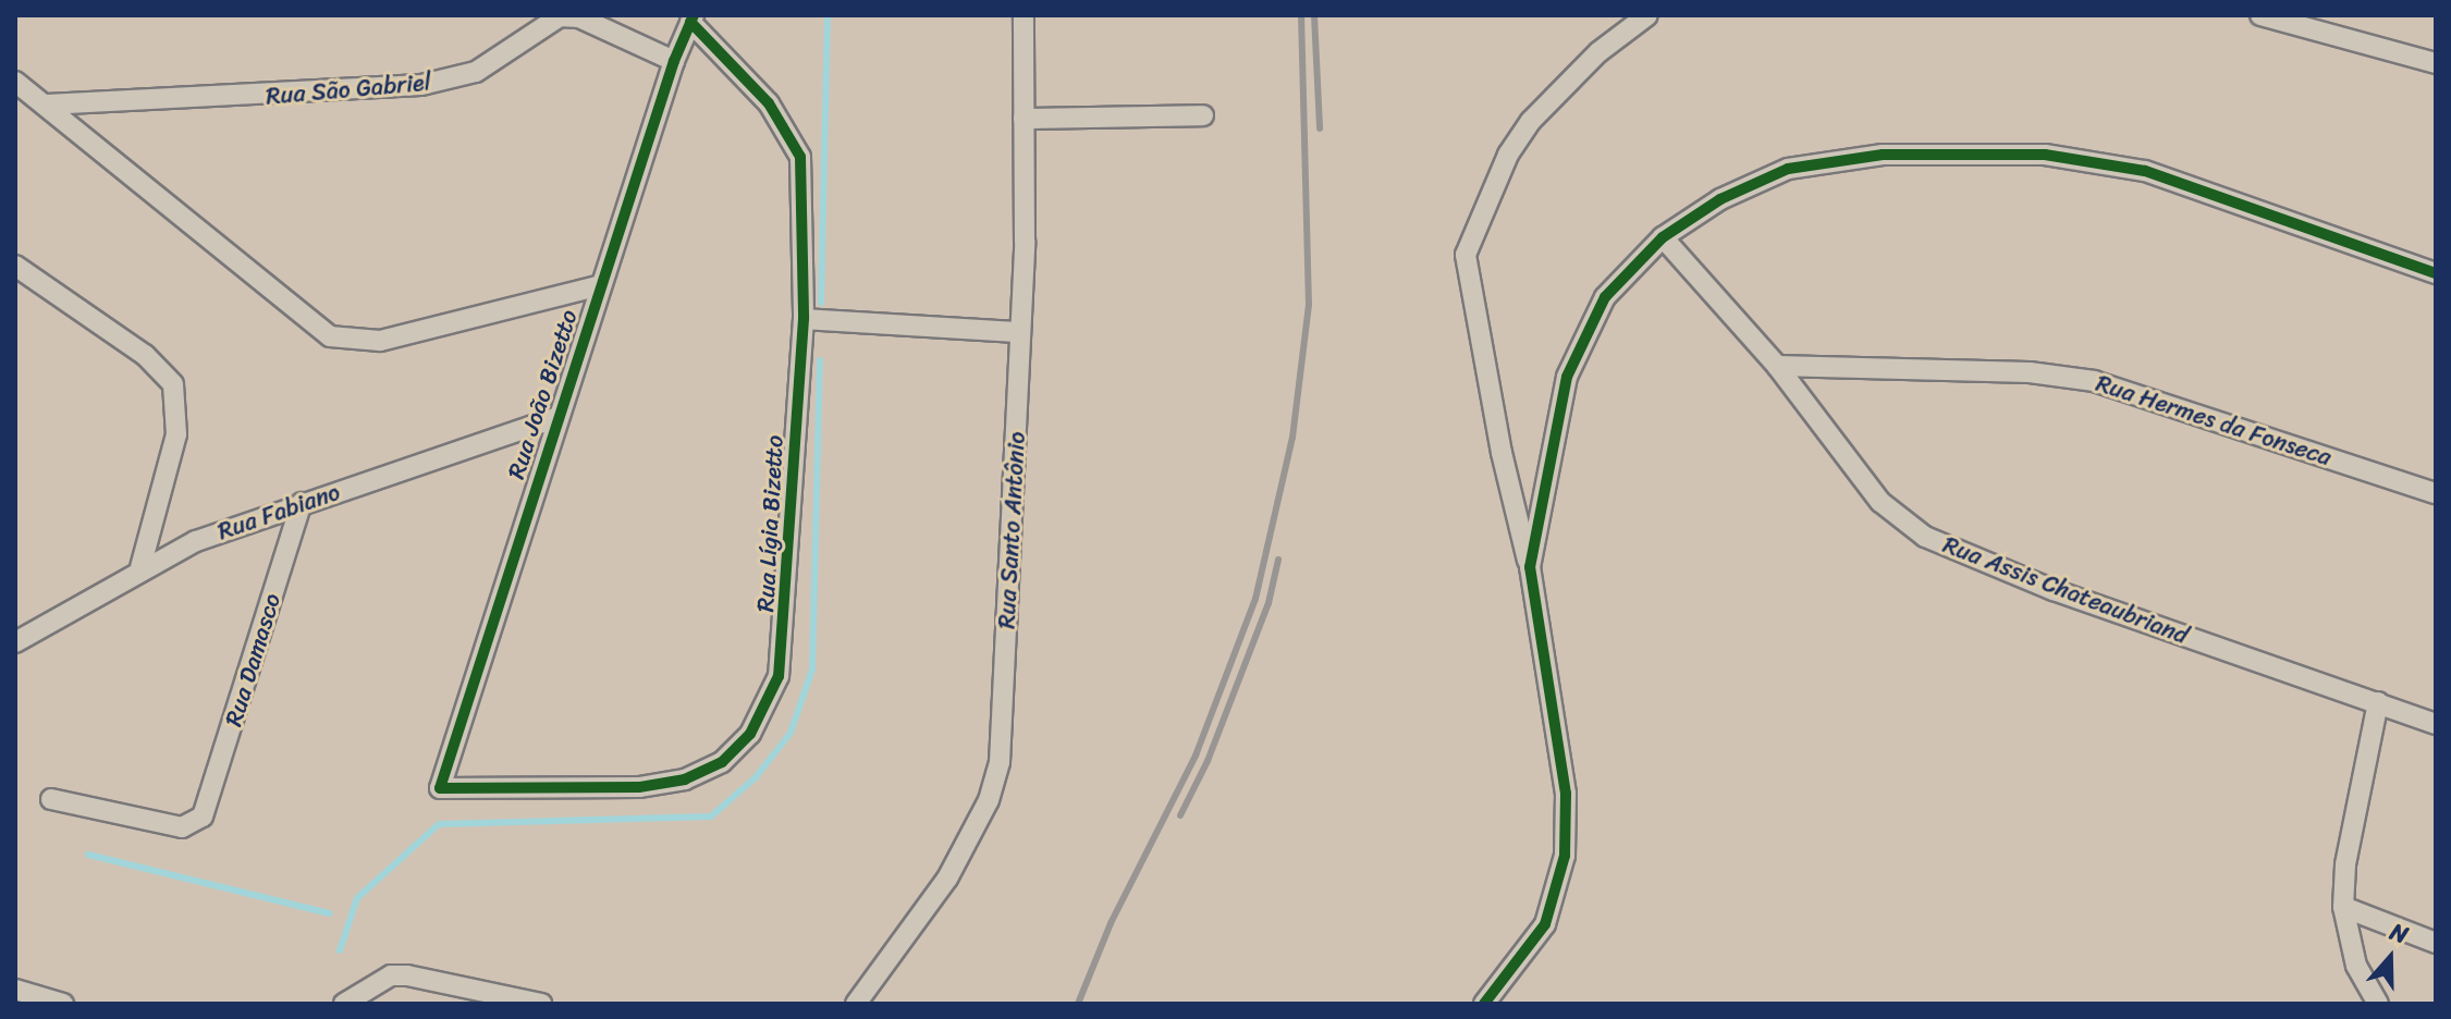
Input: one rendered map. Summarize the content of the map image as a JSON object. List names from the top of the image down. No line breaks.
{"streets":{"street":["Rua São Gabriel","Rua João Bizetto","Rua Hermes da Fonseca","Rua Fabiano","Rua Lígia Bizetto","Rua Santo Antônio","Rua Assis Chateaubriand","Rua Damasco"]},"crossings":[["Rua São Gabriel","Rua João Bizetto"],["Rua João Bizetto","Rua Fabiano"],["Rua João Bizetto","Rua Lígia Bizetto"],["Rua Hermes da Fonseca","Rua Assis Chateaubriand"],["Rua Fabiano","Rua Damasco"]],"north":"top"}
